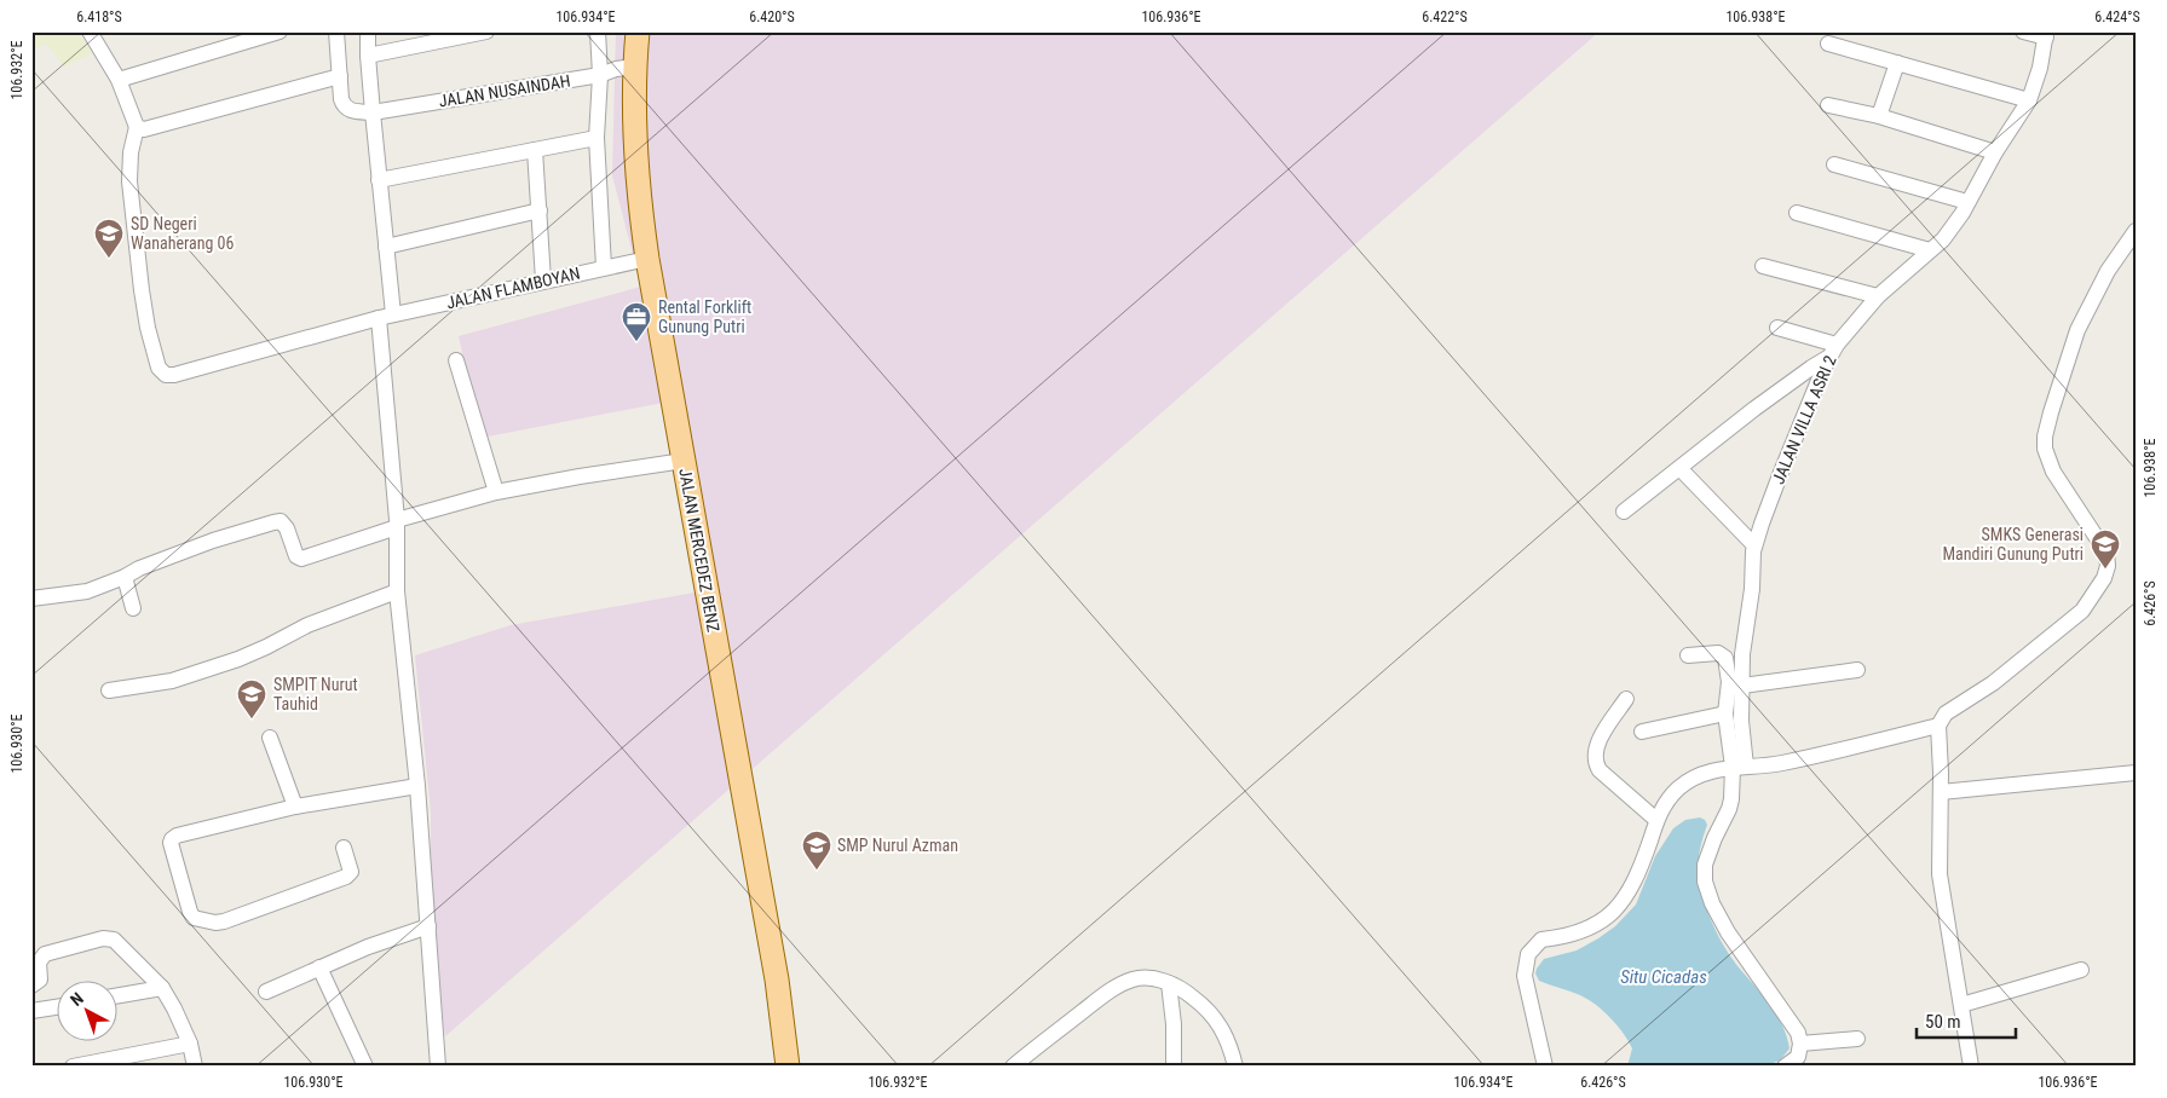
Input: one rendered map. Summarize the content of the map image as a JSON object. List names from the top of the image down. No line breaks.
{"streets":{"main road":["JALAN MERCEDEZ BENZ"],"street":["JALAN NUSAINDAH","JALAN FLAMBOYAN","JALAN VILLA ASRI 2"]},"crossings":[["JALAN NUSAINDAH","JALAN MERCEDEZ BENZ"],["JALAN FLAMBOYAN","JALAN MERCEDEZ BENZ"]],"water":["Situ Cicadas"],"places":{"school or university":["SD Negeri Wanaherang 06","SMKS Generasi Mandiri Gunung Putri","SMPIT Nurut Tauhid","SMP Nurul Azman"],"office":["Rental Forklift Gunung Putri"]},"scale_bar":"50 m","north":"top left","coordinates":["6.418°S","106.934°E","6.420°S","106.936°E","6.422°S","106.938°E","6.424°S","106.932°E","6.426°S","106.930°E"]}
